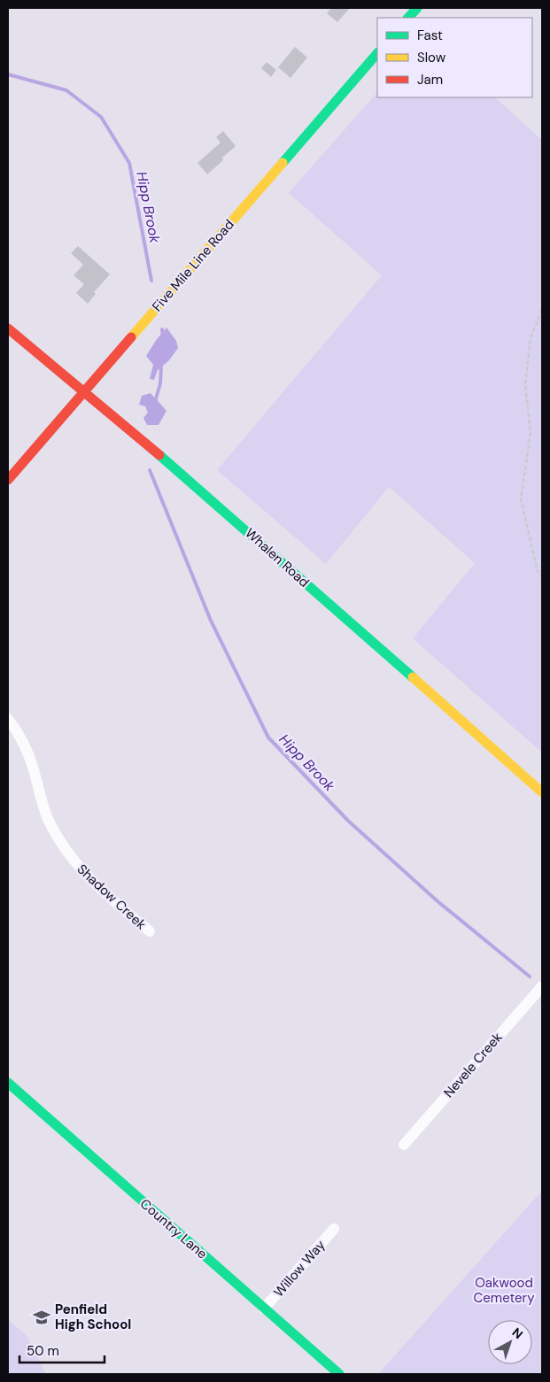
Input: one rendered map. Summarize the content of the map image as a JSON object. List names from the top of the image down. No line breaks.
{"streets":{"street":["Five Mile Line Road","Whalen Road","Shadow Creek","Nevele Creek","Country Lane","Willow Way"]},"crossings":[["Five Mile Line Road","Whalen Road"],["Country Lane","Willow Way"]],"water":["Hipp Brook"],"parks":["Oakwood Cemetery"],"places":{"school or university":["Penfield High School"]},"legend":["Fast","Slow","Jam"],"scale_bar":"50 m","north":"top right"}
